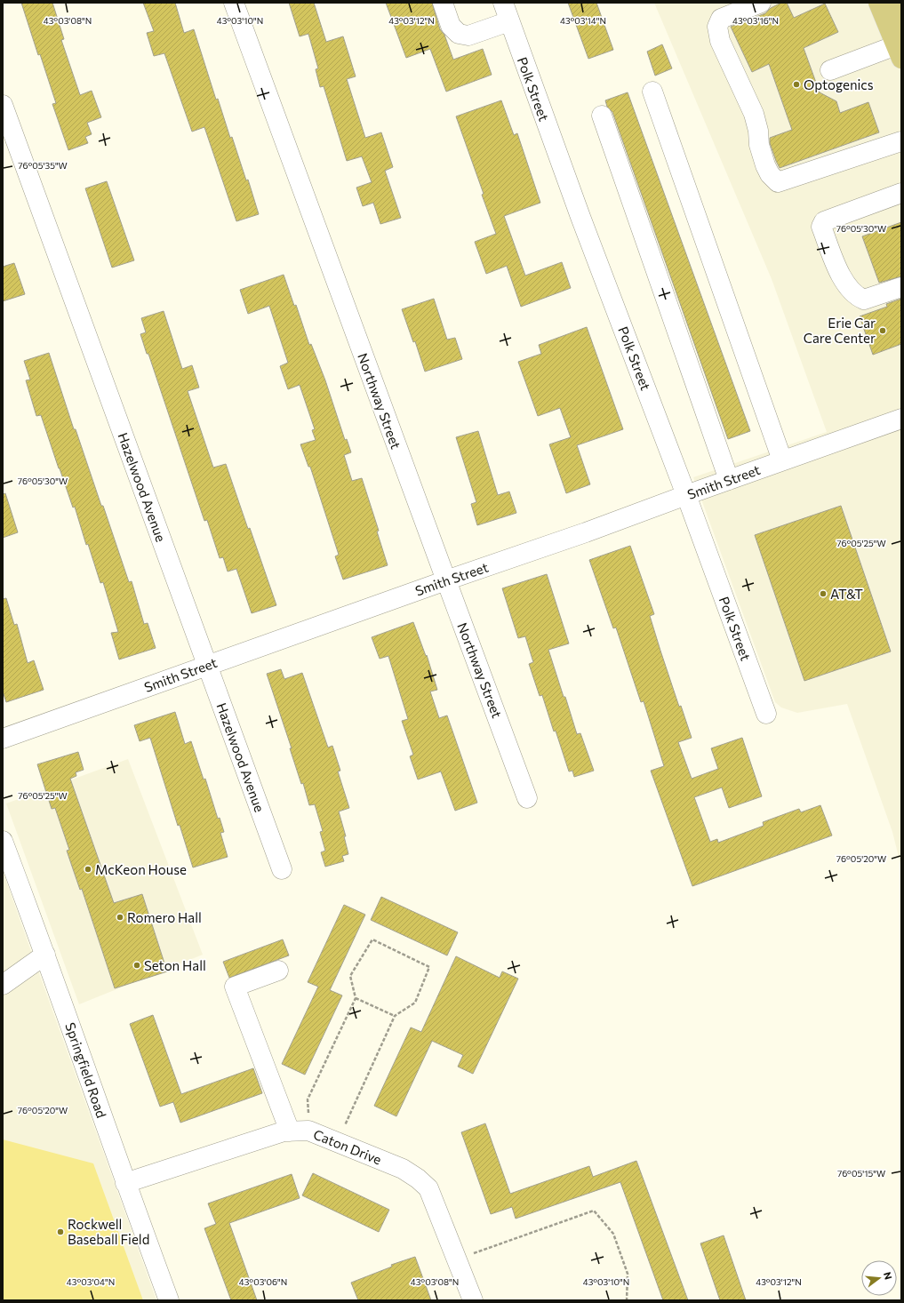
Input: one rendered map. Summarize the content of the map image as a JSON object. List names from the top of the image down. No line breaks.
{"streets":{"street":["Polk Street","Northway Street","Smith Street","Hazelwood Avenue","Springfield Road","Caton Drive"]},"crossings":[["Polk Street","Smith Street"],["Northway Street","Smith Street"],["Smith Street","Hazelwood Avenue"]],"places":["Optogenics","Erie Car Care Center","AT&T","McKeon House","Romero Hall","Seton Hall","Rockwell Baseball Field"],"north":"right","coordinates":["43°03'08\"N","43°03'10\"N","43°03'12\"N","43°03'14\"N","43°03'16\"N","76°05'35\"W","76°05'30\"W","76°05'25\"W","76°05'20\"W","76°05'15\"W","43°03'04\"N","43°03'06\"N"]}
